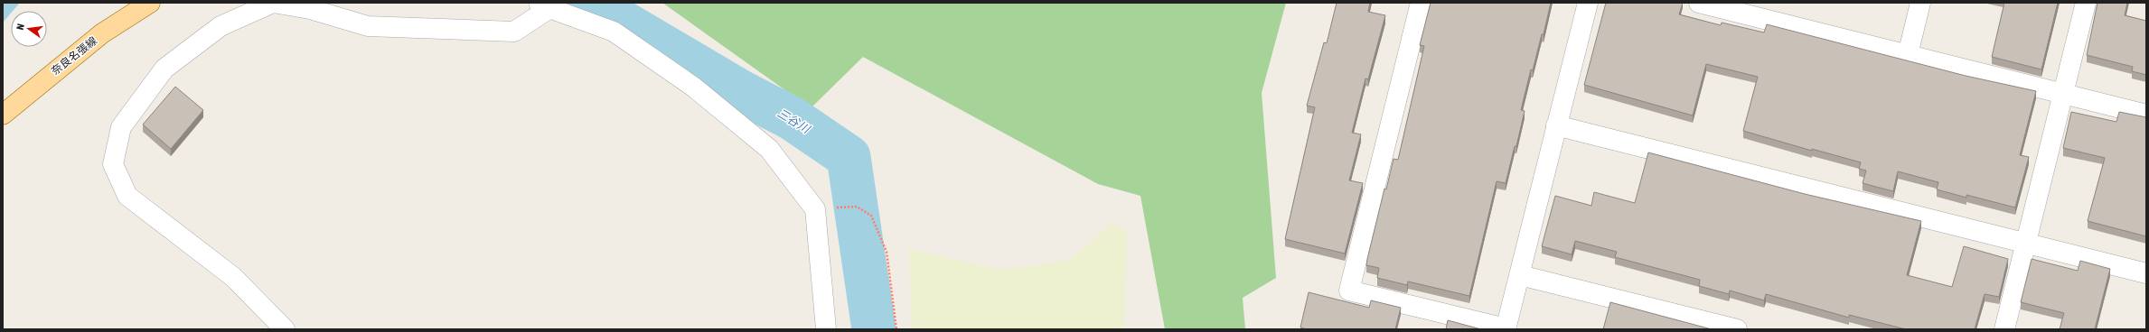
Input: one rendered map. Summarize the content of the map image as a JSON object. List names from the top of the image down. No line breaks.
{"streets":{"main road":["奈良名張線"]},"water":["三谷川"],"north":"left"}
